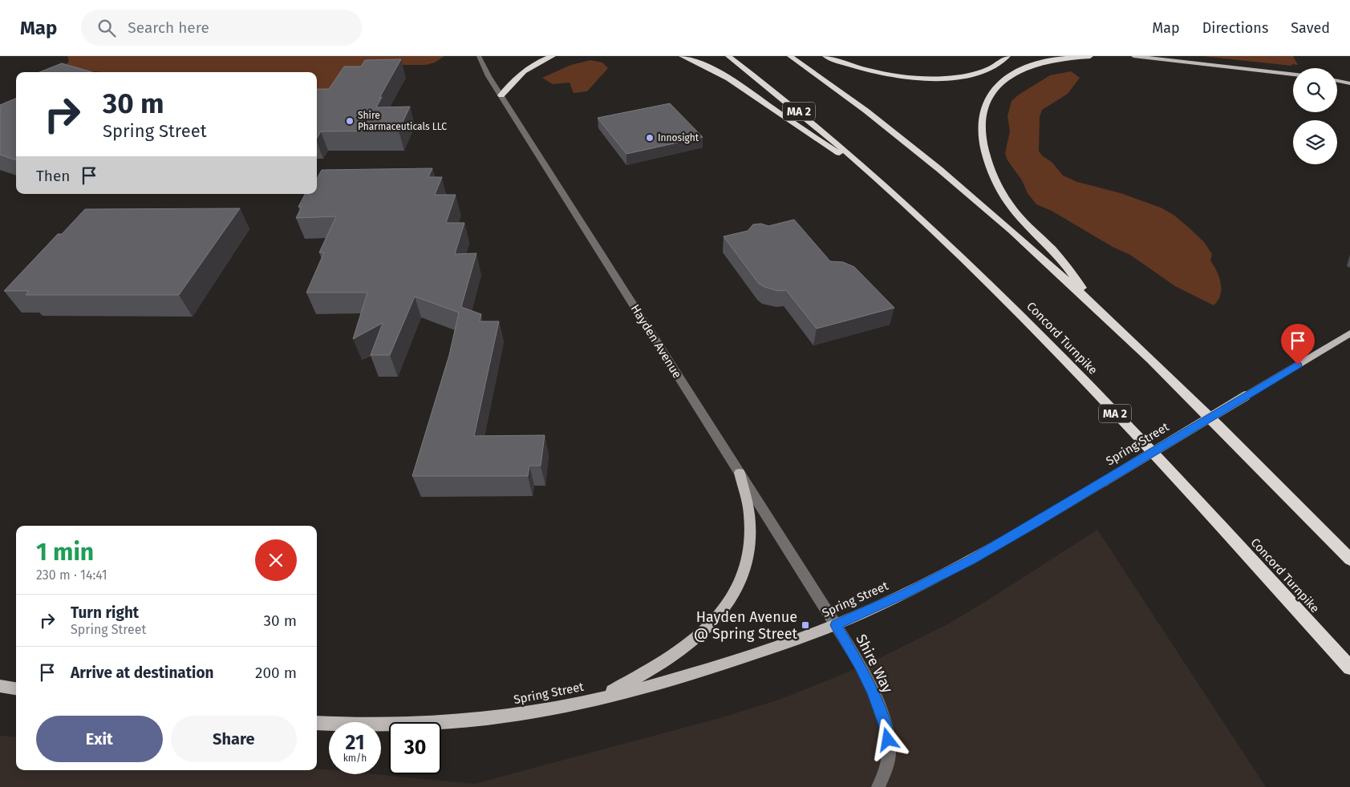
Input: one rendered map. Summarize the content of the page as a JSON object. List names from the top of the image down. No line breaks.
{"streets":{"highway":["MA 2","Concord Turnpike"],"main road":["Spring Street"],"street":["Hayden Avenue","Shire Way"]},"crossings":[["Hayden Avenue","Spring Street"],["Hayden Avenue","Shire Way"],["Spring Street","Shire Way"]],"places":{"other":["Shire Pharmaceuticals LLC","Innosight"],"transit":["Hayden Avenue @ Spring Street"]},"page":{"header":"Map","search":"Search here","nav":["Map","Directions","Saved"],"turn":["30 m","Spring Street"],"then":"Then","heading":["1 min","230 m · 14:41"],"list":[{"name":"Turn right","note":"Spring Street","value":"30 m"},{"name":"Arrive at destination","value":"200 m"}],"buttons":["Exit","Share"],"speed":"21 km/h","limit":"30"}}
